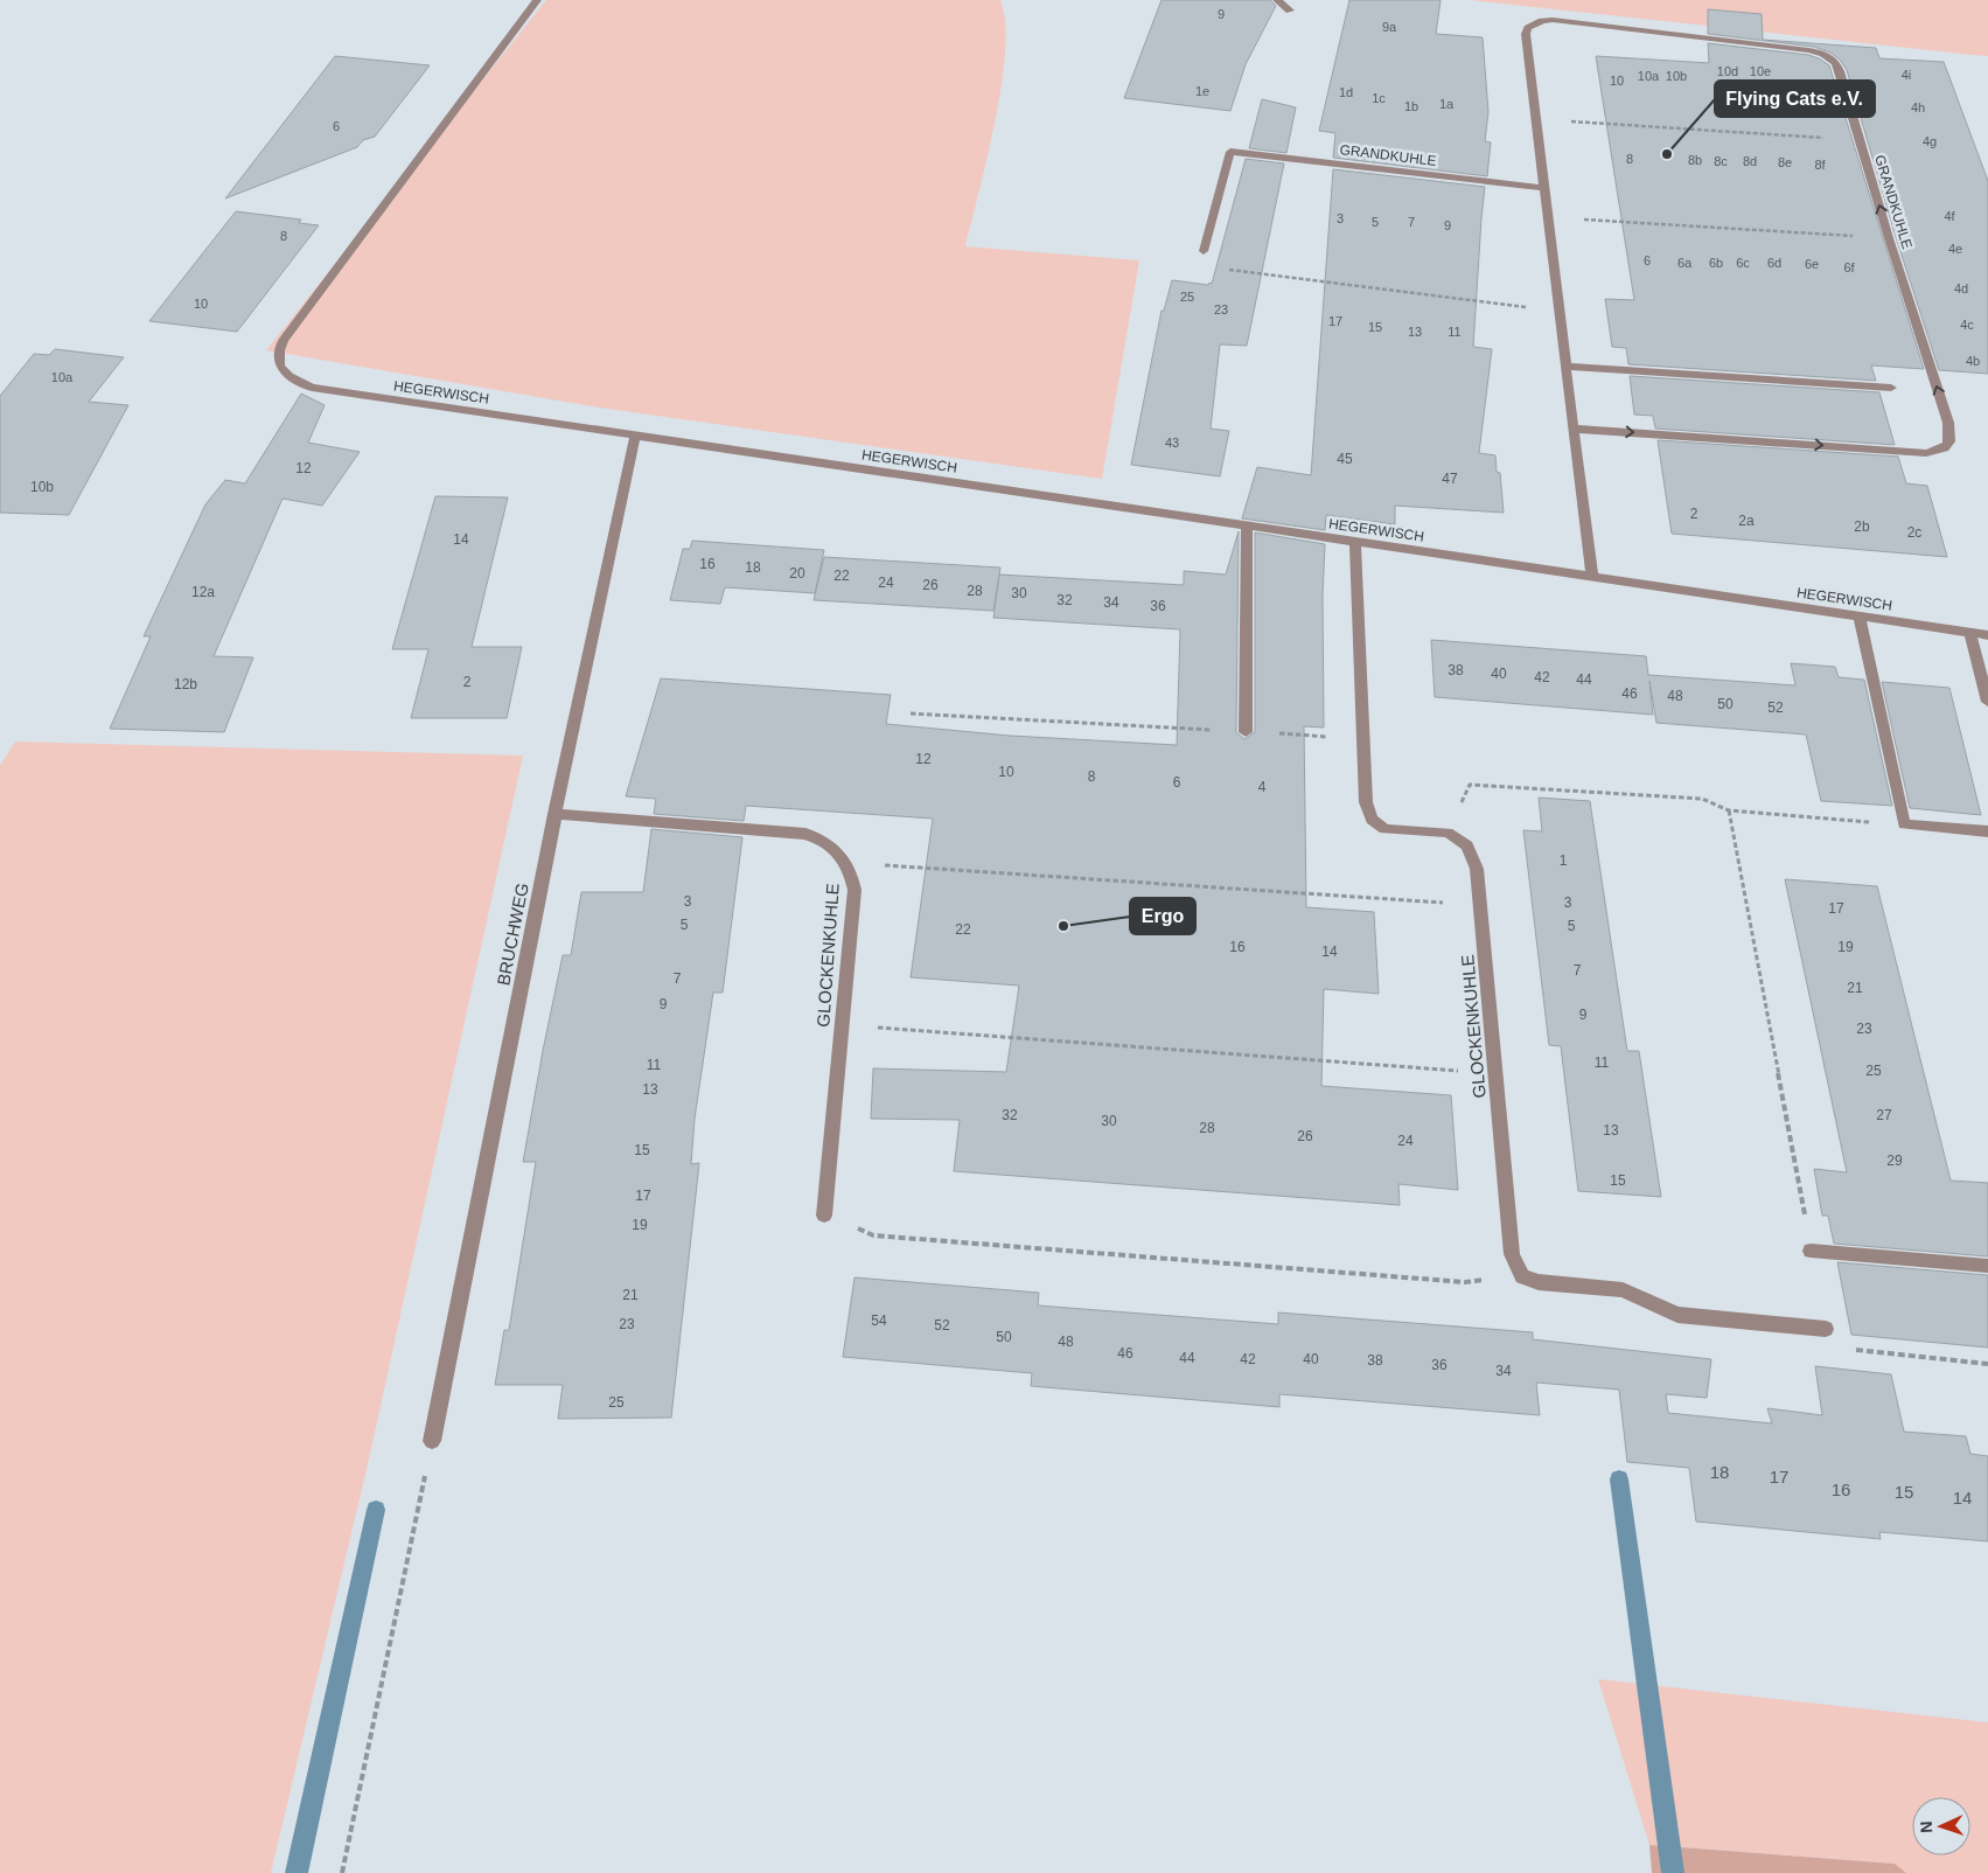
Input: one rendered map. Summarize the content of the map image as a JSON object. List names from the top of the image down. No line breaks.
{"streets":{"street":["GRANDKUHLE","HEGERWISCH","BRUCHWEG","GLOCKENKUHLE"]},"crossings":[["GRANDKUHLE","HEGERWISCH"],["HEGERWISCH","BRUCHWEG"],["BRUCHWEG","GLOCKENKUHLE"]],"places":["Flying Cats e.V.","Ergo"],"house_numbers":["9","9a","10d","10e","4i","10a","10b","10","1e","1d","1c","1a","1b","4h","6","4g","8","8b","8c","8d","8e","8f","4f","3","5","7","9","8","4e","6","6a","6b","6c","6d","6e","6f","4d","25","10","23","17","4c","15","13","11","4b","10a","43","45","12","47","10b","2","2a","2b","2c","14","16","18","20","22","24","26","28","12a","30","32","34","36","38","40","42","44","2","12b","46","48","50","52","12","10","8","6","4","1","3","3","17","5","5","22","16","19","14","7","7","21","9","9","23","11","11","25","13","32","27","30","28","13","26","24","15","29","15","17","19","21","54","23","52","50","48","46","44","42","40","38","36","34","25","18","17","16","15","14"],"north":"left"}
